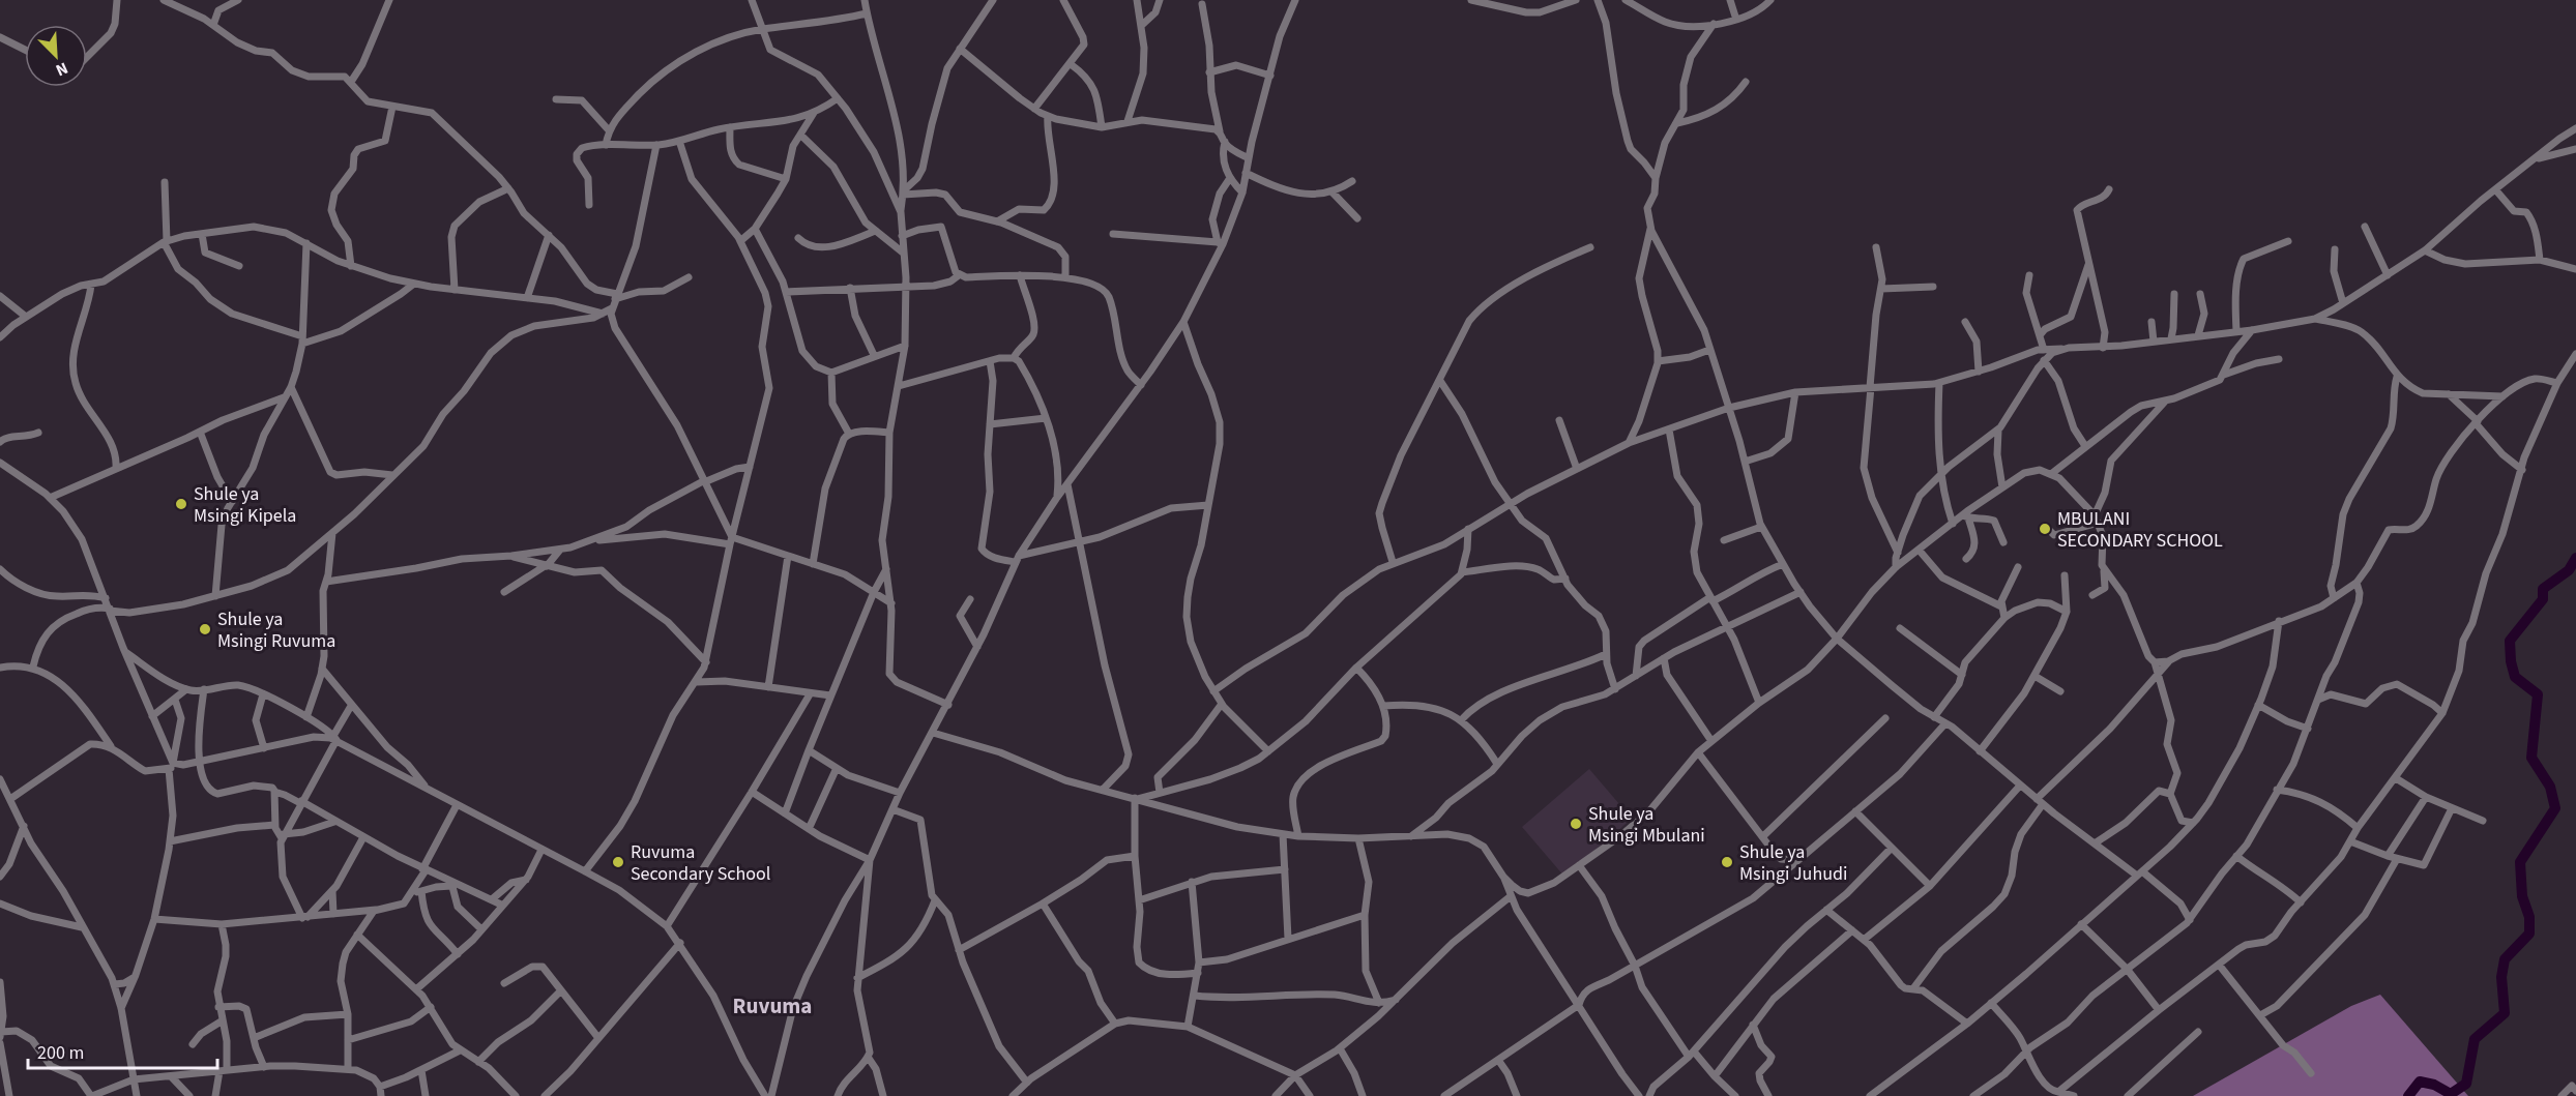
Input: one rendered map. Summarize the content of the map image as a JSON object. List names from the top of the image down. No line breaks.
{"districts":["Ruvuma"],"places":["Shule ya Msingi Kipela","MBULANI SECONDARY SCHOOL","Shule ya Msingi Ruvuma","Shule ya Msingi Mbulani","Ruvuma Secondary School","Shule ya Msingi Juhudi"],"scale_bar":"200 m","north":"bottom right"}
